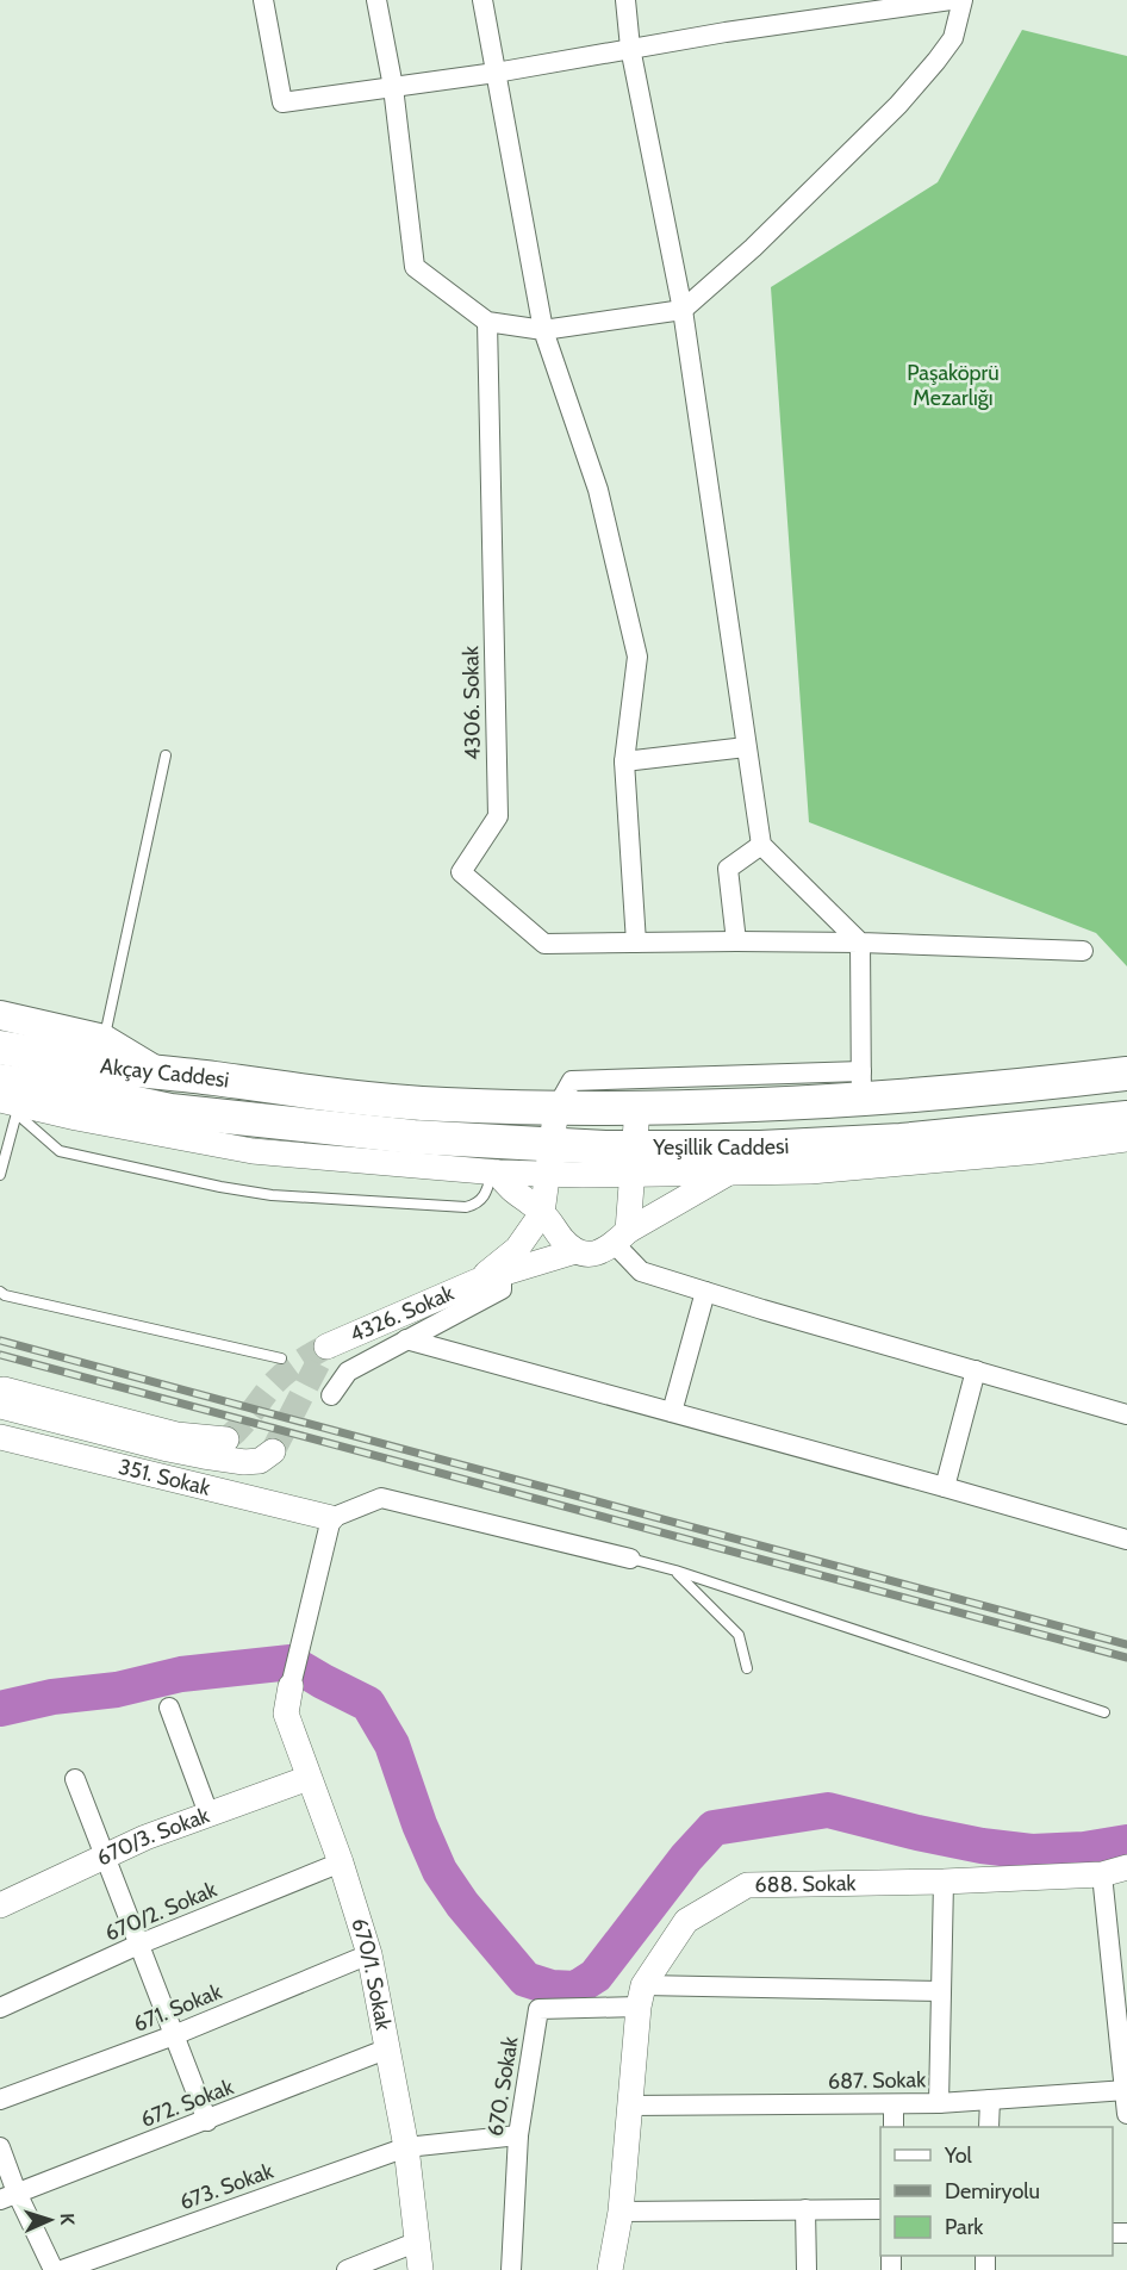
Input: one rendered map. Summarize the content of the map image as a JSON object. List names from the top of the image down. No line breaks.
{"streets":{"highway":["Akçay Caddesi","Yeşillik Caddesi"],"street":["4306. Sokak","4326. Sokak","351. Sokak","670/3. Sokak","688. Sokak","670/2. Sokak","670/1. Sokak","671. Sokak","687. Sokak","670. Sokak","672. Sokak","673. Sokak"]},"crossings":[["Akçay Caddesi","Yeşillik Caddesi"],["670/3. Sokak","670/1. Sokak"],["688. Sokak","687. Sokak"],["688. Sokak","670. Sokak"],["670/2. Sokak","670/1. Sokak"],["670/1. Sokak","671. Sokak"],["670/1. Sokak","672. Sokak"],["670/1. Sokak","673. Sokak"],["670. Sokak","673. Sokak"]],"parks":["Paşaköprü Mezarlığı"],"legend":["Yol","Demiryolu","Park"],"north":"right"}
